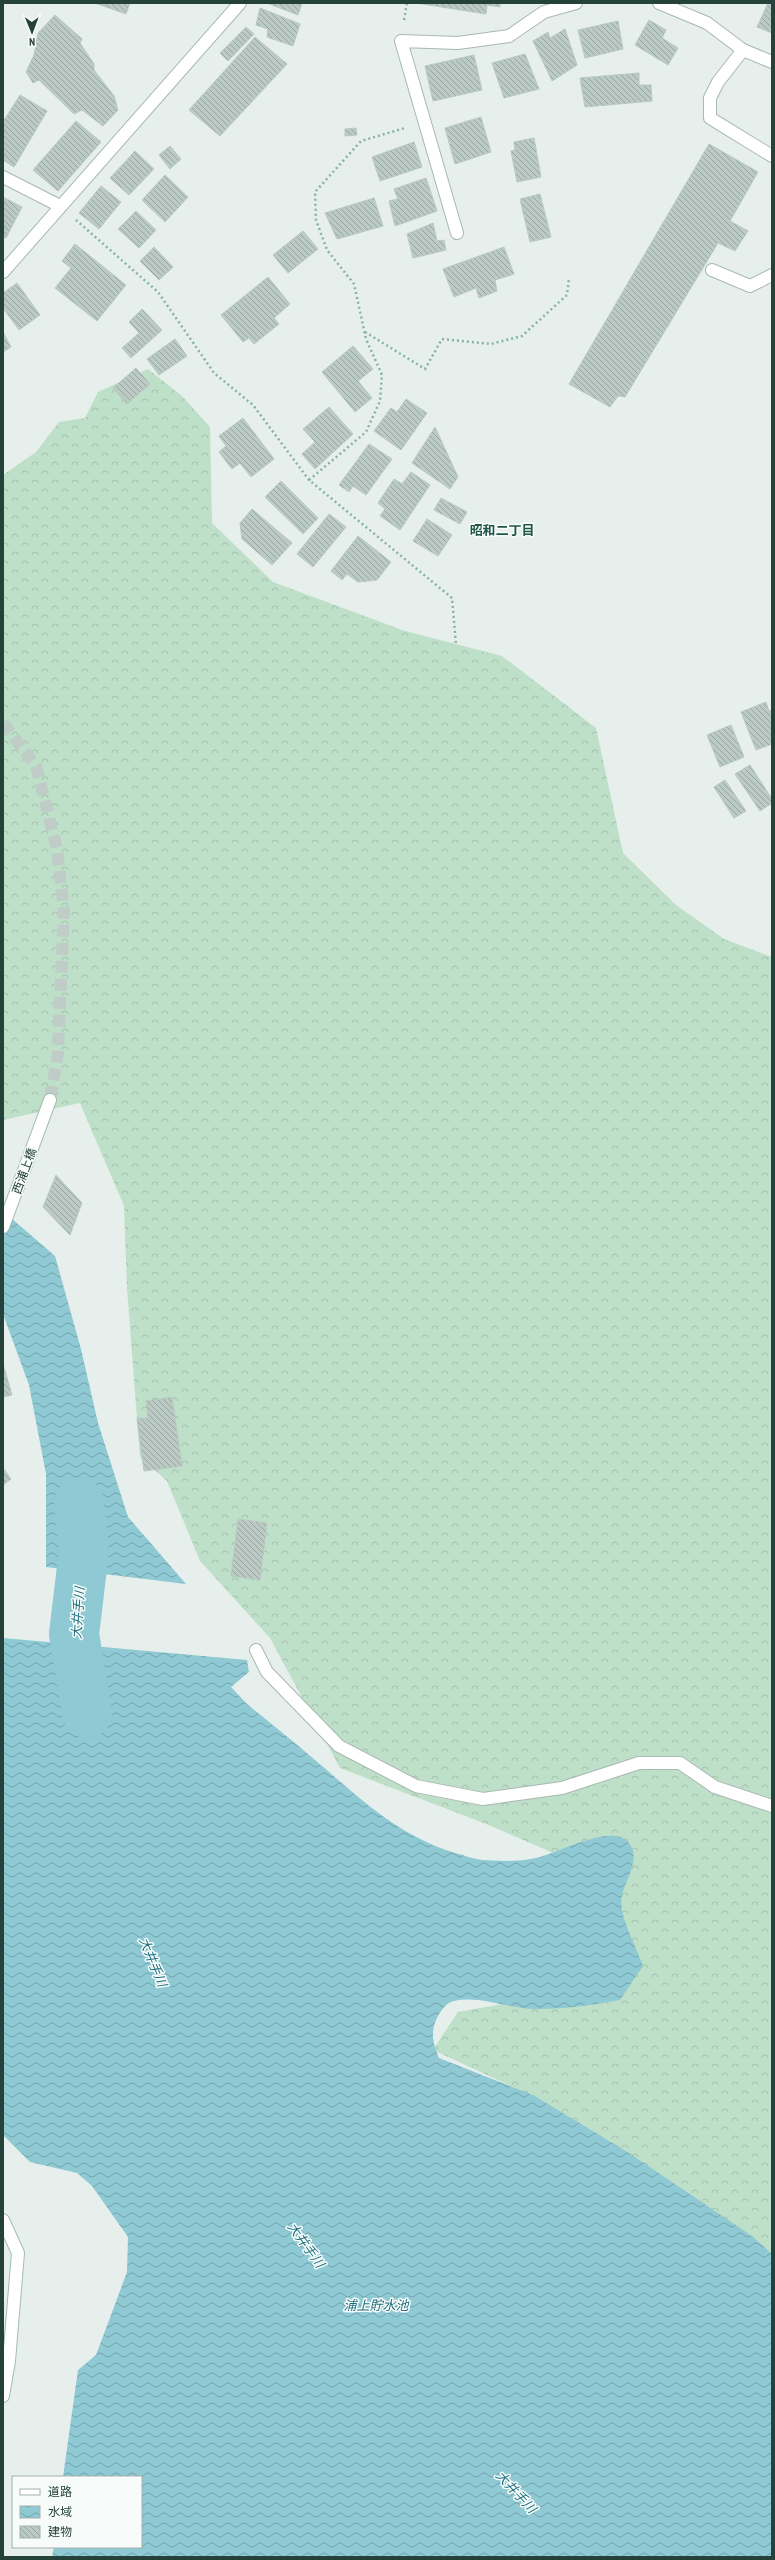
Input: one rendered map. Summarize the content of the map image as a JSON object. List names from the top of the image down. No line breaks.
{"streets":{"street":["西浦上橋"]},"districts":["昭和二丁目"],"water":["大井手川","浦上貯水池"],"legend":["道路","水域","建物"],"north":"bottom"}
